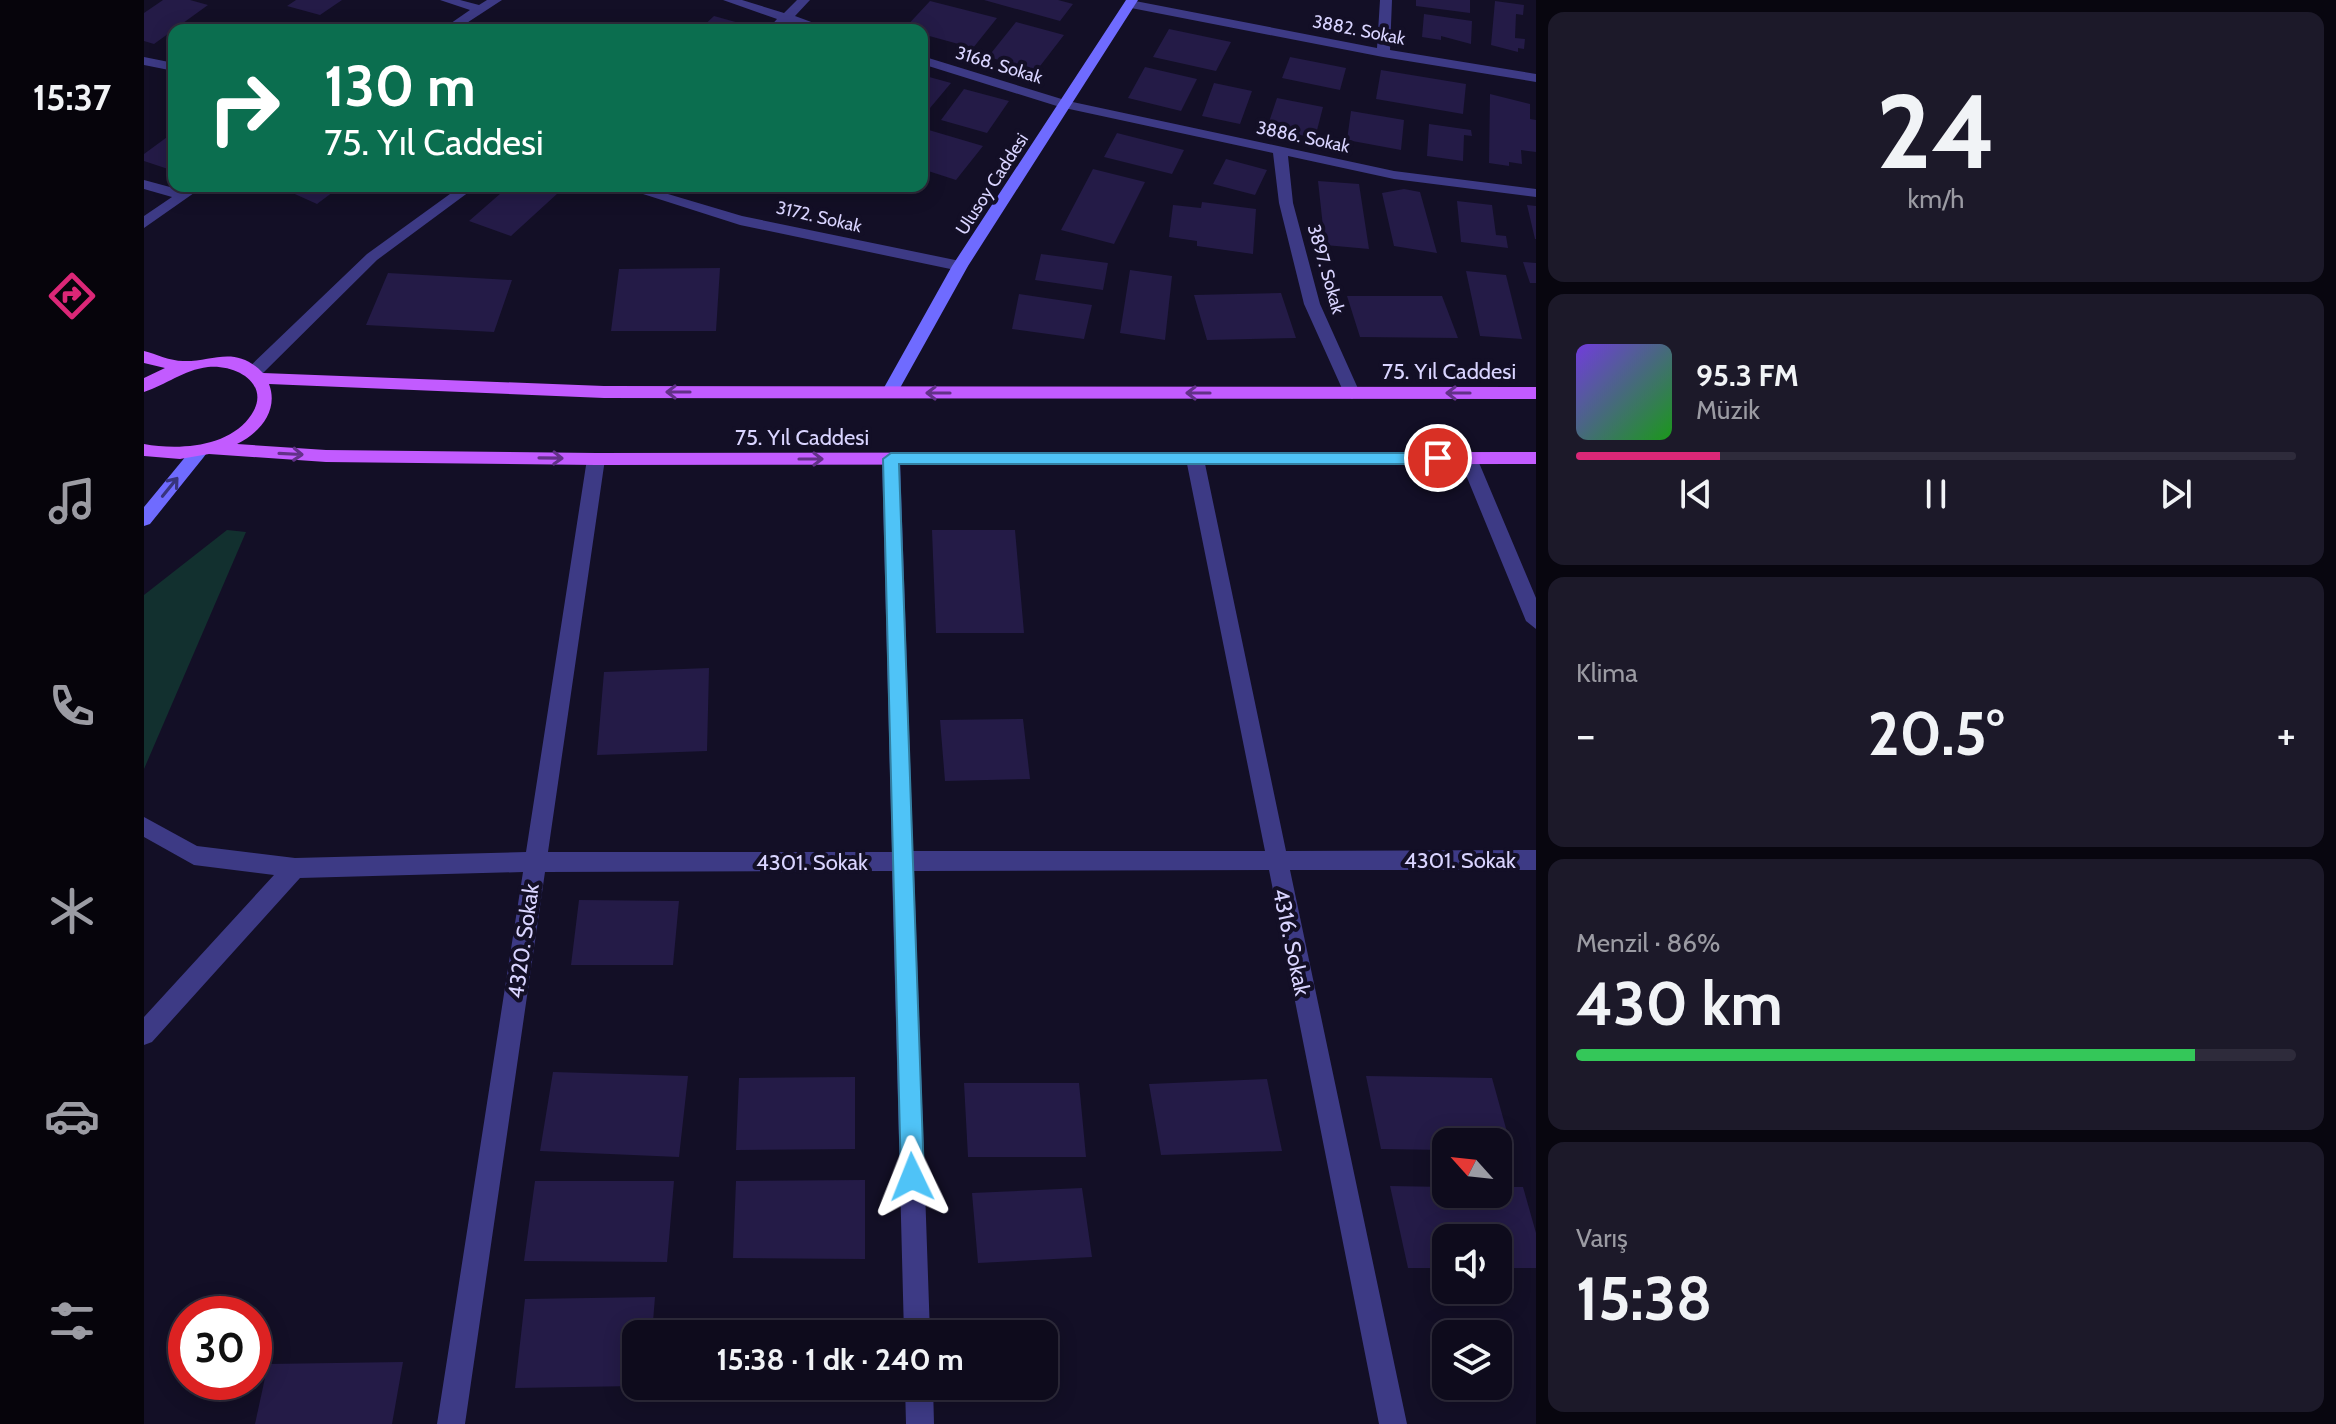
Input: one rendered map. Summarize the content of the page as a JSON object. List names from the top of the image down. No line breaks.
{"streets":{"main road":["75. Yıl Caddesi"],"street":["3882. Sokak","3168. Sokak","3886. Sokak","Ulusoy Caddesi","3172. Sokak","3897. Sokak","4301. Sokak","4320. Sokak","4316. Sokak"]},"crossings":[["3882. Sokak","Ulusoy Caddesi"],["3168. Sokak","3886. Sokak"],["3168. Sokak","Ulusoy Caddesi"],["3886. Sokak","Ulusoy Caddesi"],["3886. Sokak","3897. Sokak"],["Ulusoy Caddesi","3172. Sokak"],["Ulusoy Caddesi","75. Yıl Caddesi"],["3897. Sokak","75. Yıl Caddesi"],["75. Yıl Caddesi","4320. Sokak"],["75. Yıl Caddesi","4316. Sokak"],["4301. Sokak","4320. Sokak"],["4301. Sokak","4316. Sokak"]],"north":"top left","page":{"tabs":"15:37","tile":[["24","km/h"],"Klima",["Menzil · 86%","430 km"],["Varış","15:38"]],"turn":["130 m","75. Yıl Caddesi"],"song":["95.3 FM","Müzik"],"heat":["−","20.5°","+"],"limit":"30","trip":"15:38 · 1 dk · 240 m"}}
